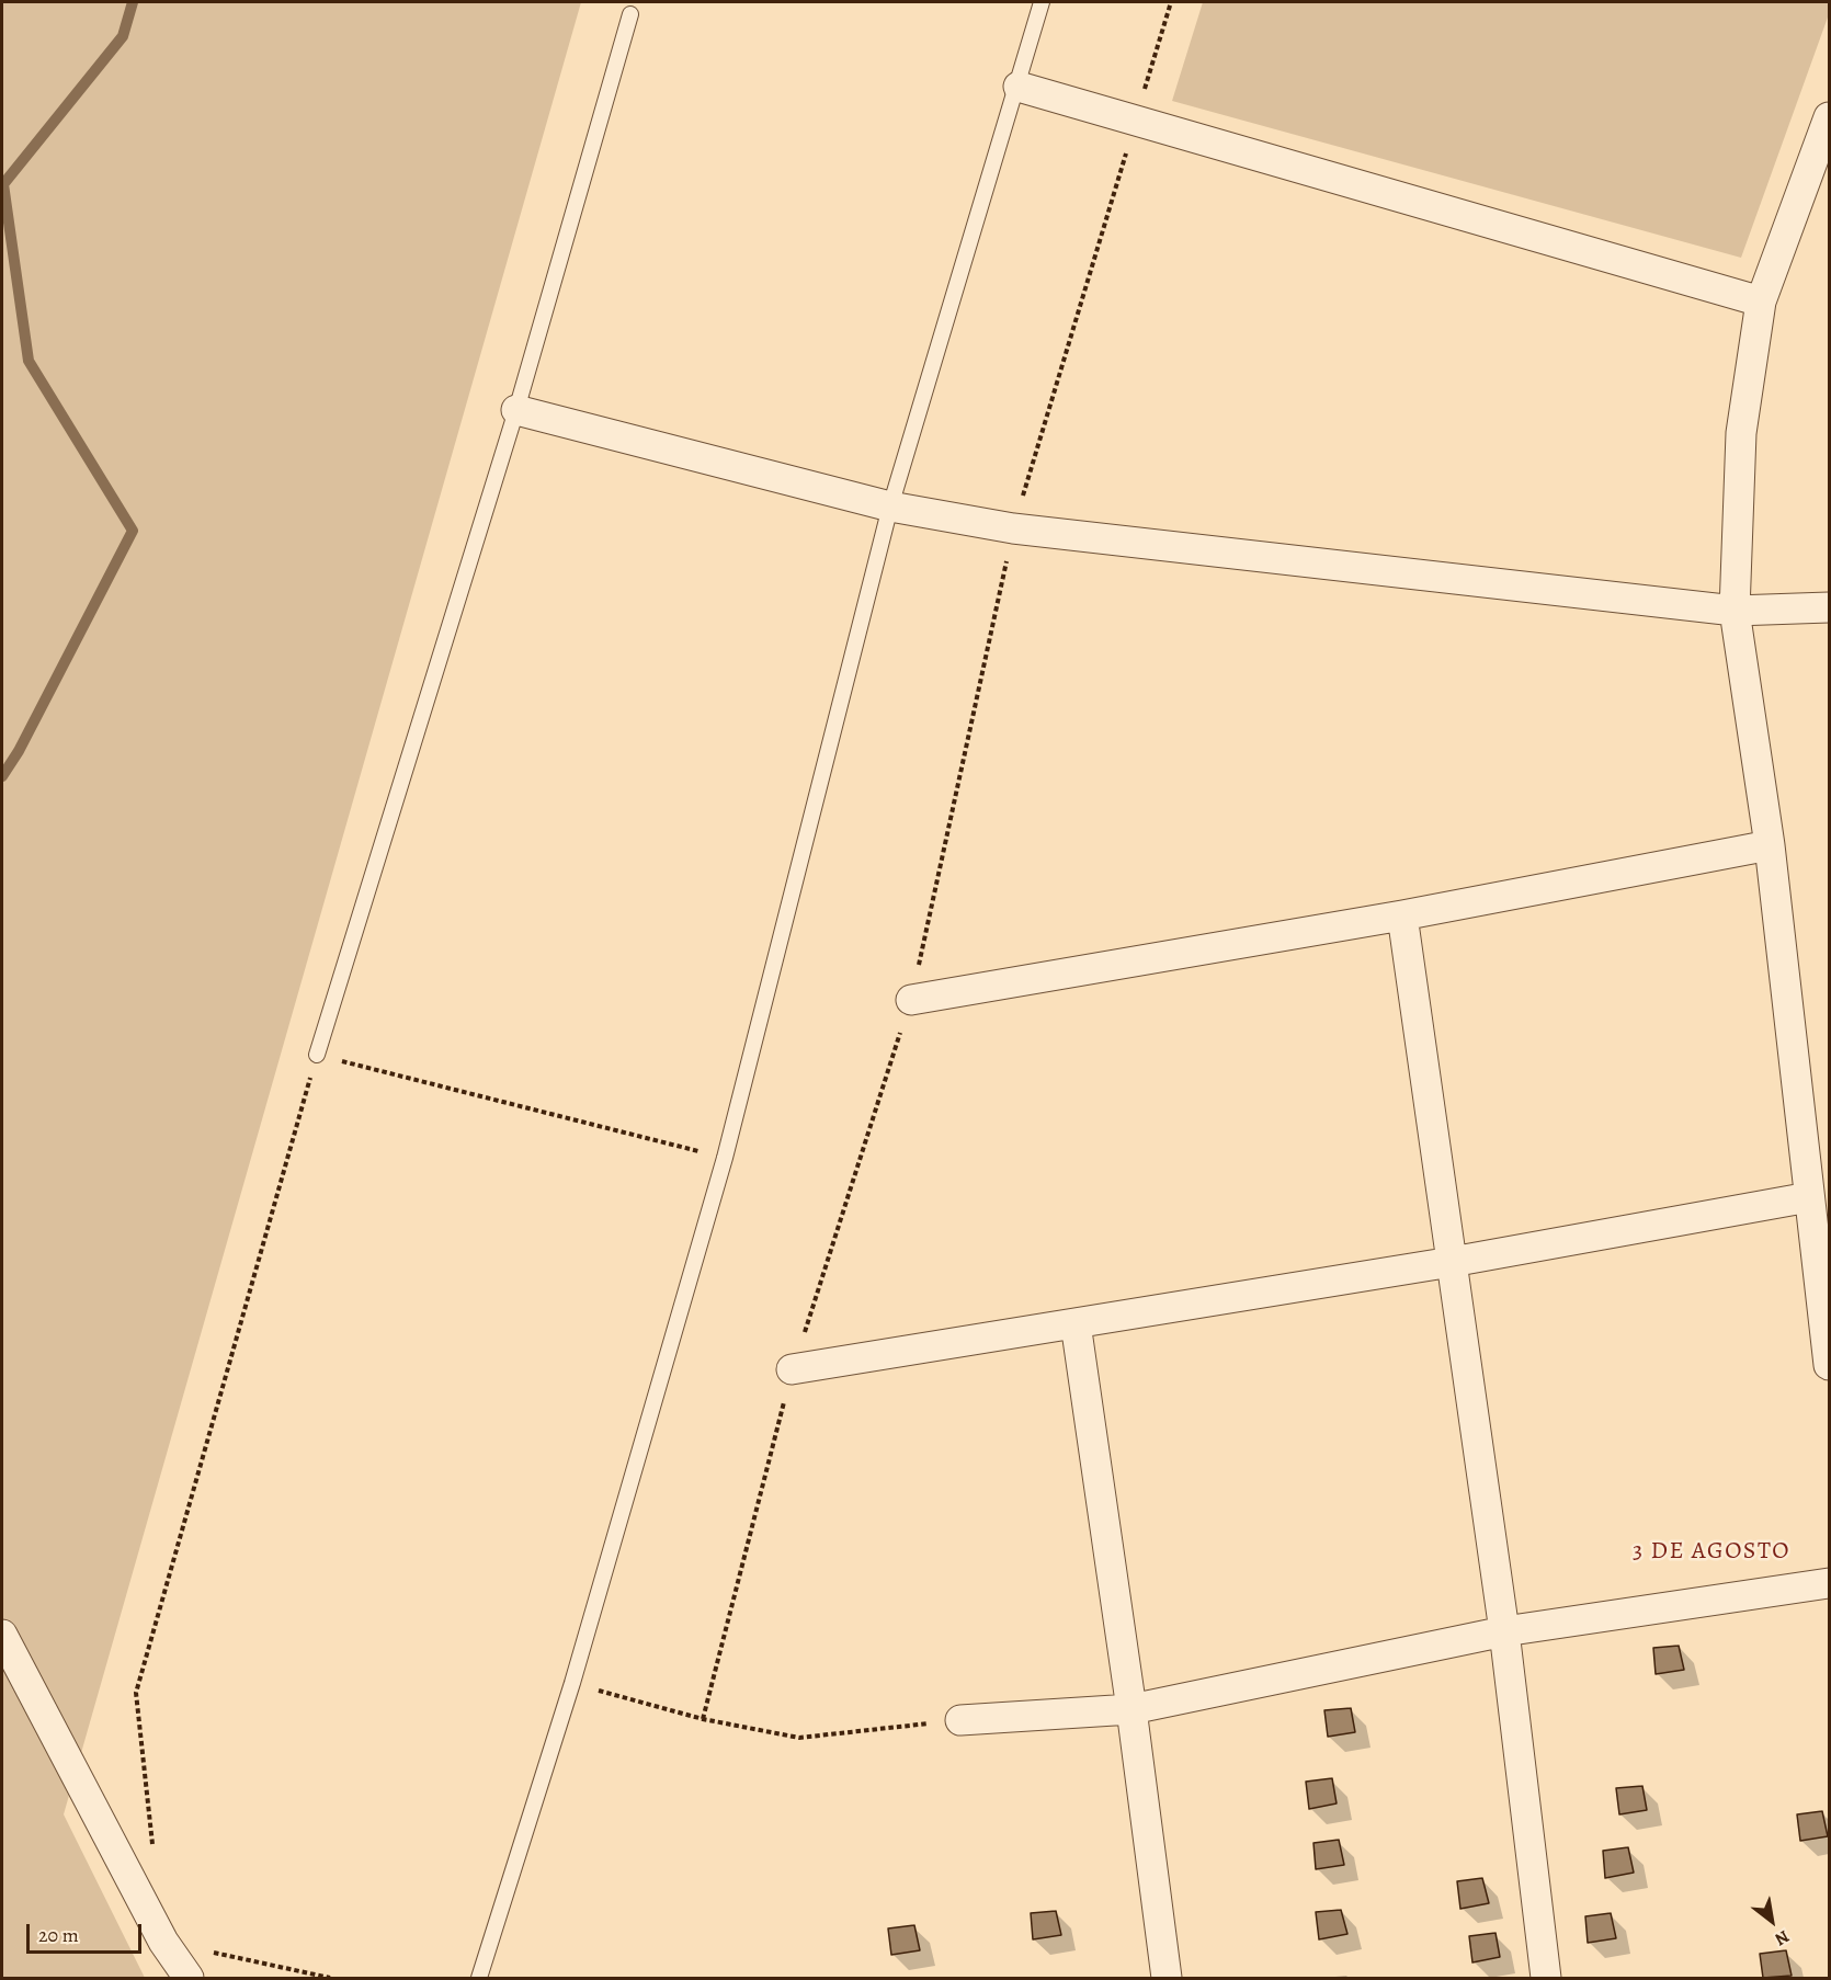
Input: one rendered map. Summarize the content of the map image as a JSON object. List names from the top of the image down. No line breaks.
{"districts":["3 DE AGOSTO"],"scale_bar":"20 m","north":"bottom right"}
